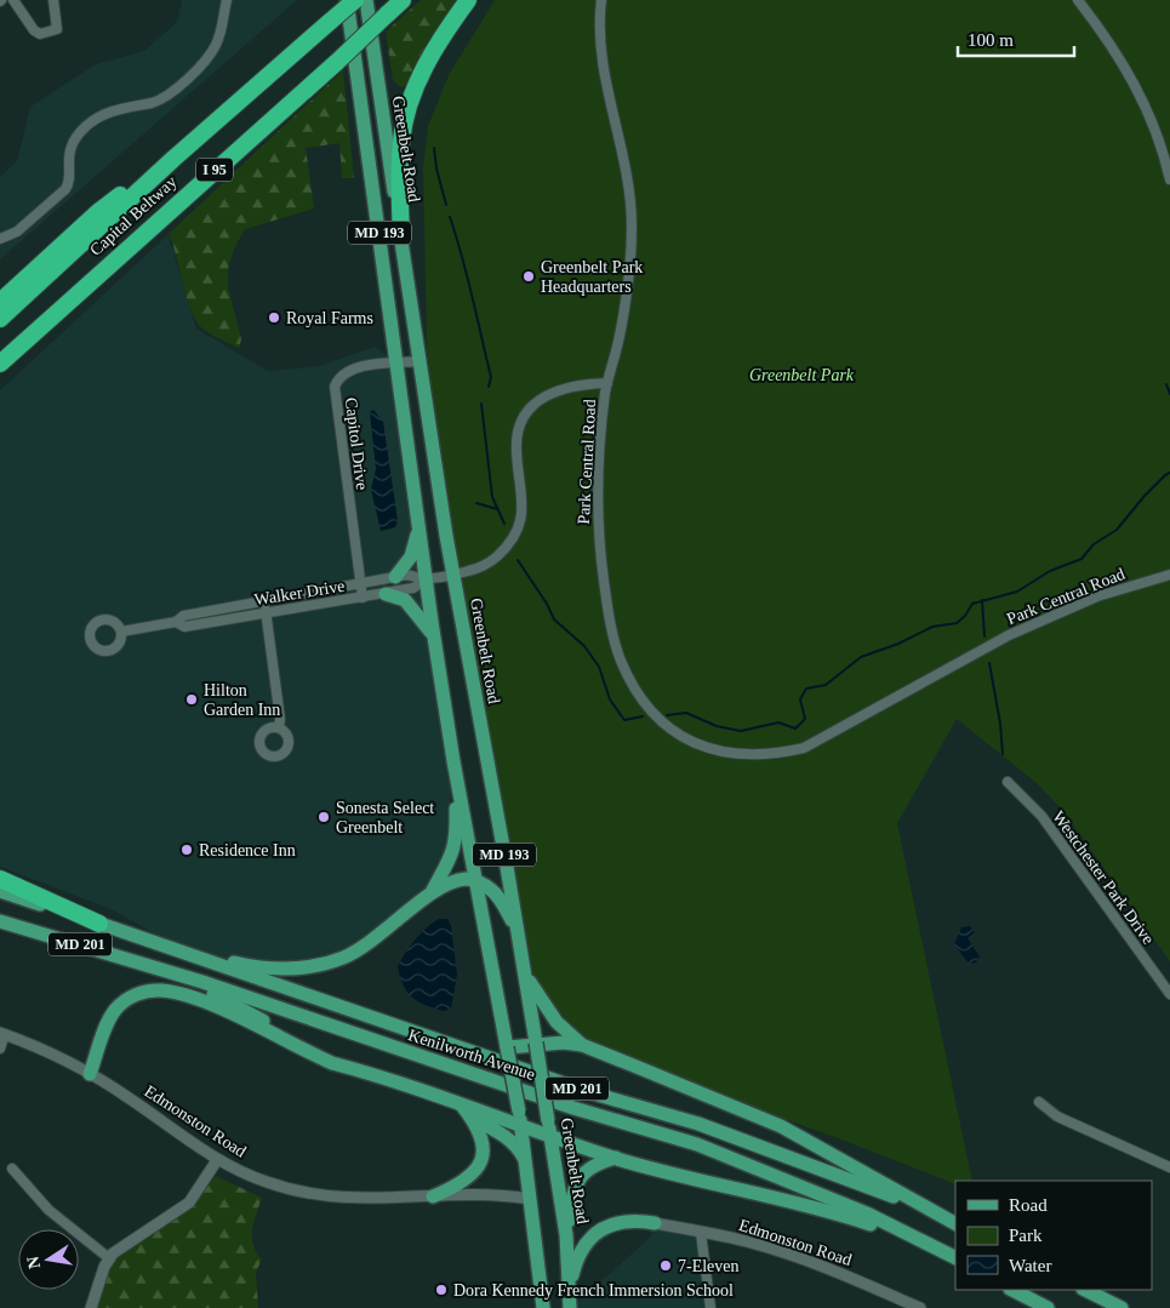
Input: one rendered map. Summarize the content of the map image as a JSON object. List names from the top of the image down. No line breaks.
{"streets":{"highway":["I 95","Capital Beltway"],"main road":["Greenbelt Road","MD 193","MD 201","Kenilworth Avenue"],"street":["Capitol Drive","Park Central Road","Walker Drive","Westchester Park Drive","Edmonston Road"]},"crossings":[["Greenbelt Road","Capitol Drive"],["Greenbelt Road","Walker Drive"],["MD 193","Capitol Drive"],["MD 193","Walker Drive"],["MD 193","Edmonston Road"],["Capitol Drive","Walker Drive"],["Park Central Road","Walker Drive"]],"parks":["Greenbelt Park"],"places":["Greenbelt Park Headquarters","Royal Farms","Hilton Garden Inn","Sonesta Select Greenbelt","Residence Inn","7-Eleven","Dora Kennedy French Immersion School"],"legend":["Road","Park","Water"],"scale_bar":"100 m","north":"left"}
